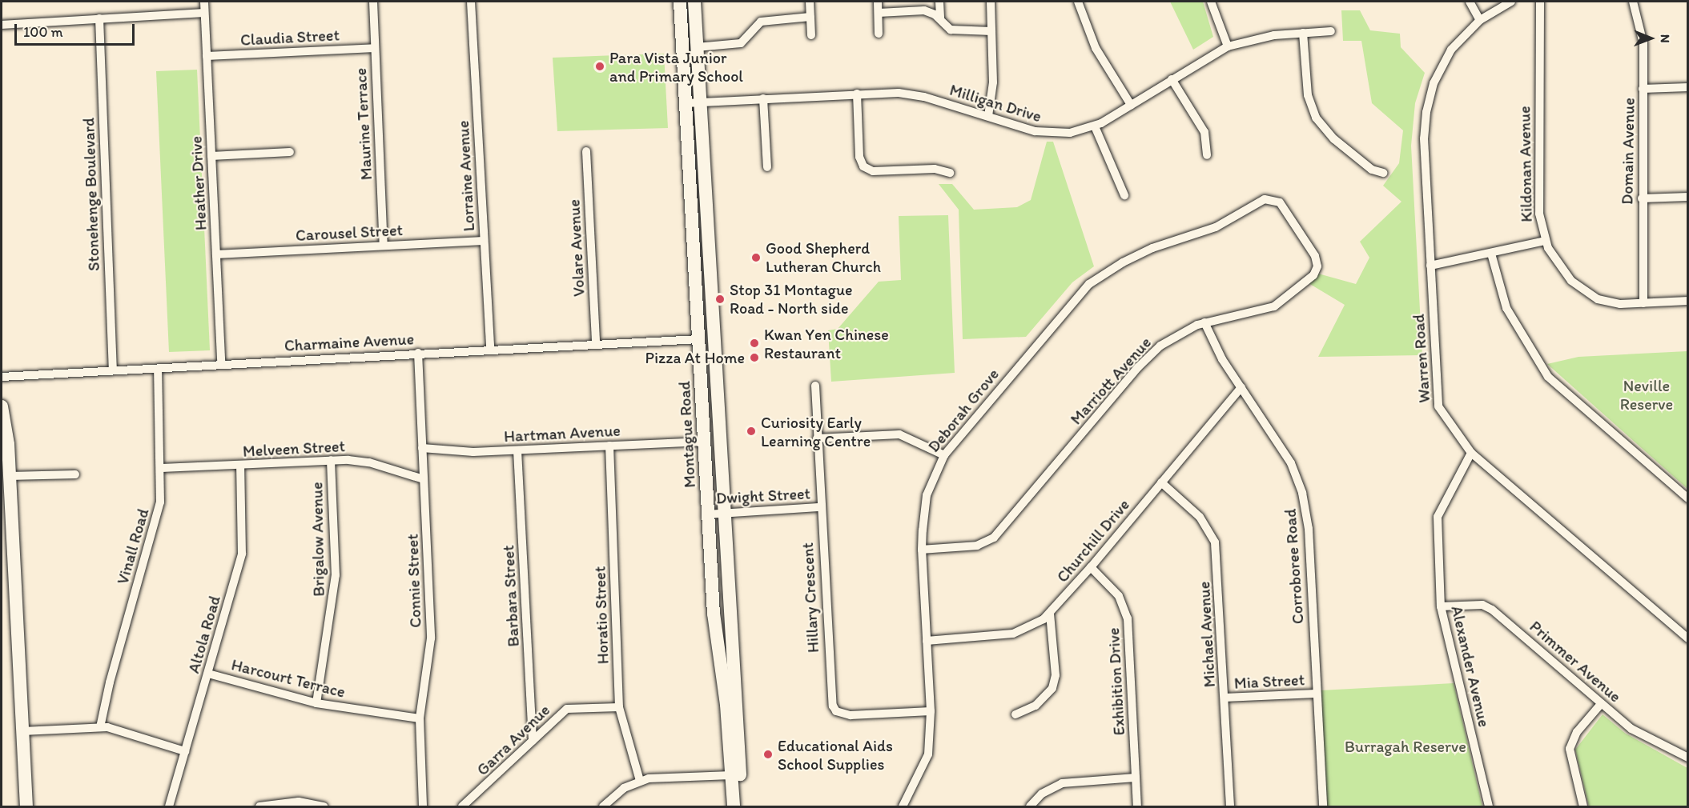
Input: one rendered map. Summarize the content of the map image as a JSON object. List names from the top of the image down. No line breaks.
{"streets":{"main road":["Montague Road"],"street":["Claudia Street","Milligan Drive","Maurine Terrace","Domain Avenue","Kildonan Avenue","Lorraine Avenue","Heather Drive","Stonehenge Boulevard","Carousel Street","Volare Avenue","Charmaine Avenue","Warren Road","Marriott Avenue","Deborah Grove","Hartman Avenue","Melveen Street","Dwight Street","Brigalow Avenue","Churchill Drive","Vinall Road","Corroboree Road","Connie Street","Barbara Street","Hillary Crescent","Horatio Street","Altola Road","Michael Avenue","Primmer Avenue","Alexander Avenue","Harcourt Terrace","Exhibition Drive","Mia Street","Garra Avenue"]},"crossings":[["Claudia Street","Maurine Terrace"],["Claudia Street","Heather Drive"],["Milligan Drive","Montague Road"],["Maurine Terrace","Carousel Street"],["Domain Avenue","Kildonan Avenue"],["Lorraine Avenue","Carousel Street"],["Lorraine Avenue","Charmaine Avenue"],["Heather Drive","Carousel Street"],["Heather Drive","Charmaine Avenue"],["Stonehenge Boulevard","Charmaine Avenue"],["Volare Avenue","Charmaine Avenue"],["Charmaine Avenue","Montague Road"],["Charmaine Avenue","Vinall Road"],["Charmaine Avenue","Connie Street"],["Warren Road","Alexander Avenue"],["Marriott Avenue","Deborah Grove"],["Marriott Avenue","Corroboree Road"],["Deborah Grove","Churchill Drive"],["Deborah Grove","Hillary Crescent"],["Hartman Avenue","Montague Road"],["Hartman Avenue","Connie Street"],["Hartman Avenue","Barbara Street"],["Hartman Avenue","Horatio Street"],["Montague Road","Dwight Street"],["Melveen Street","Brigalow Avenue"],["Melveen Street","Vinall Road"],["Melveen Street","Connie Street"],["Melveen Street","Altola Road"],["Dwight Street","Hillary Crescent"],["Brigalow Avenue","Harcourt Terrace"],["Churchill Drive","Corroboree Road"],["Churchill Drive","Michael Avenue"],["Churchill Drive","Exhibition Drive"],["Corroboree Road","Mia Street"],["Connie Street","Harcourt Terrace"],["Barbara Street","Garra Avenue"],["Horatio Street","Garra Avenue"],["Altola Road","Harcourt Terrace"],["Michael Avenue","Mia Street"],["Primmer Avenue","Alexander Avenue"]],"parks":["Neville Reserve","Burragah Reserve"],"places":["Para Vista Junior and Primary School","Good Shepherd Lutheran Church","Stop 31 Montague Road - North side","Kwan Yen Chinese Restaurant","Pizza At Home","Curiosity Early Learning Centre","Educational Aids School Supplies"],"scale_bar":"100 m","north":"right"}
